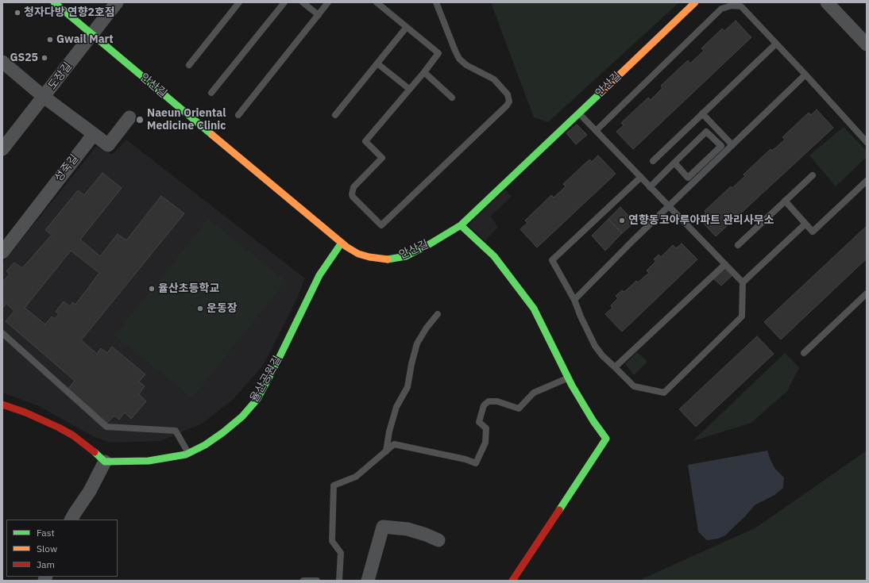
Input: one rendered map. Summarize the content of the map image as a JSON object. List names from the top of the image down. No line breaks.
{"streets":{"street":["도장길","안산길","성죽길","율산공원길"]},"crossings":[["도장길","안산길"],["안산길","율산공원길"]],"places":["청자다방 연향2호점","Gwail Mart","GS25","Naeun Oriental Medicine Clinic","연향동코아루아파트 관리사무소","율산초등학교","운동장"],"legend":["Fast","Slow","Jam"]}
